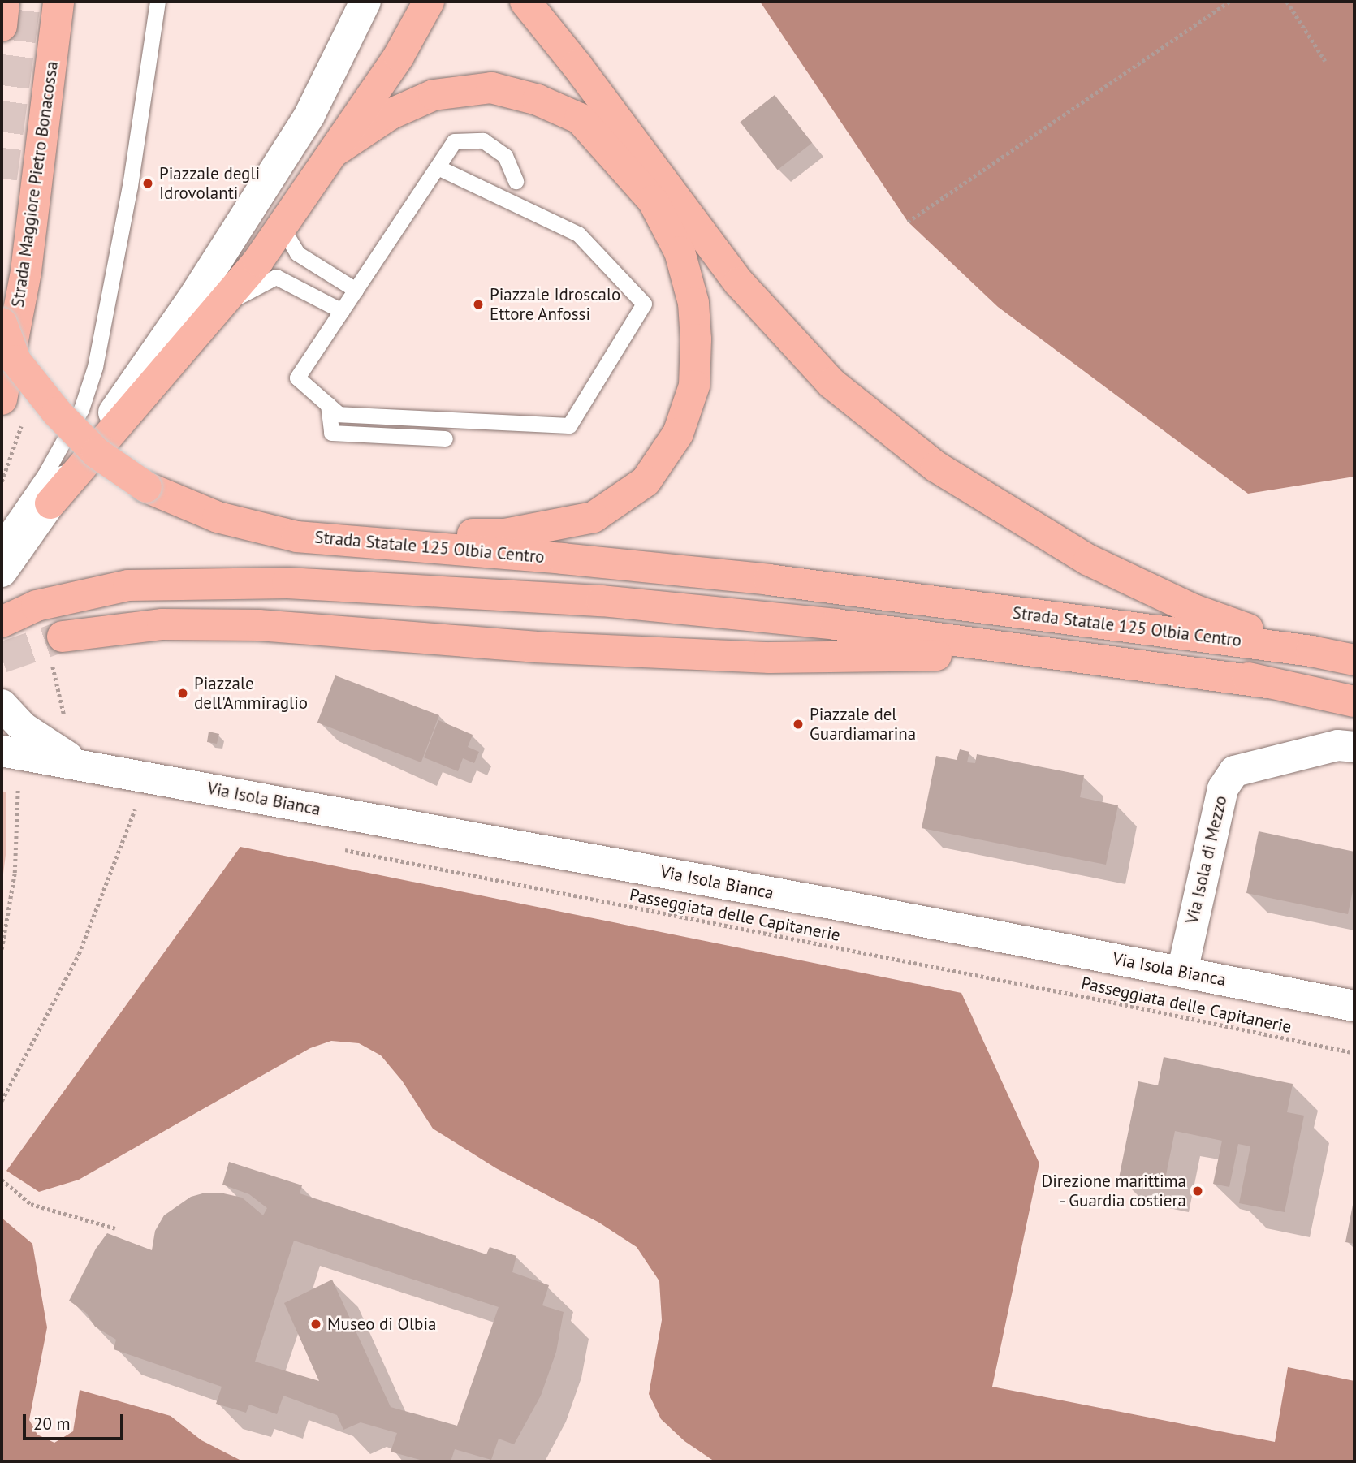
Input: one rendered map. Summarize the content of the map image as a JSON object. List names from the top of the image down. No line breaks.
{"streets":{"main road":["Strada Maggiore Pietro Bonacossa","Strada Statale 125 Olbia Centro"],"street":["Via Isola Bianca","Via Isola di Mezzo"],"path":["Passeggiata delle Capitanerie"]},"crossings":[["Via Isola Bianca","Via Isola di Mezzo"]],"places":["Piazzale degli Idrovolanti","Piazzale Idroscalo Ettore Anfossi","Piazzale dell'Ammiraglio","Piazzale del Guardiamarina","Direzione marittima - Guardia costiera","Museo di Olbia"],"scale_bar":"20 m"}
